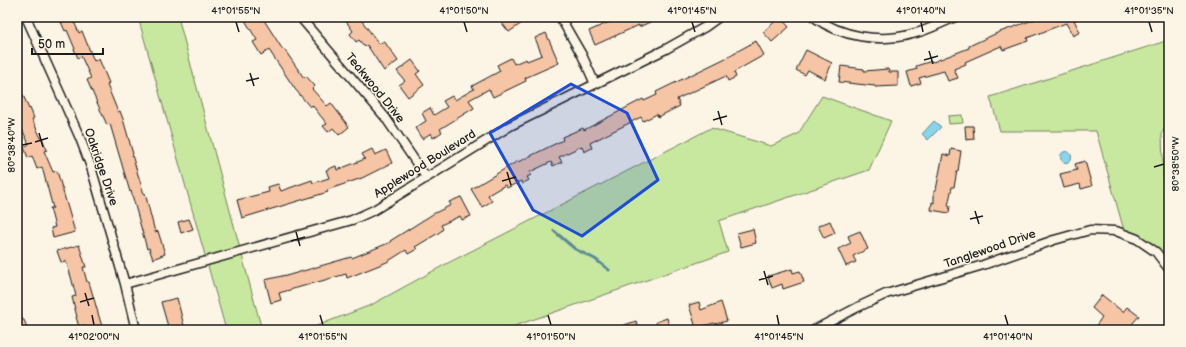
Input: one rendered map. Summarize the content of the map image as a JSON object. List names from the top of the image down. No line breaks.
{"streets":{"street":["Teakwood Drive","Applewood Boulevard","Oakridge Drive","Tanglewood Drive"]},"crossings":[["Teakwood Drive","Applewood Boulevard"],["Applewood Boulevard","Oakridge Drive"]],"scale_bar":"50 m","coordinates":["41°01'55\"N","41°01'50\"N","41°01'45\"N","41°01'40\"N","41°01'35\"N","80°38'40\"W","80°38'50\"W","41°02'00\"N"]}
